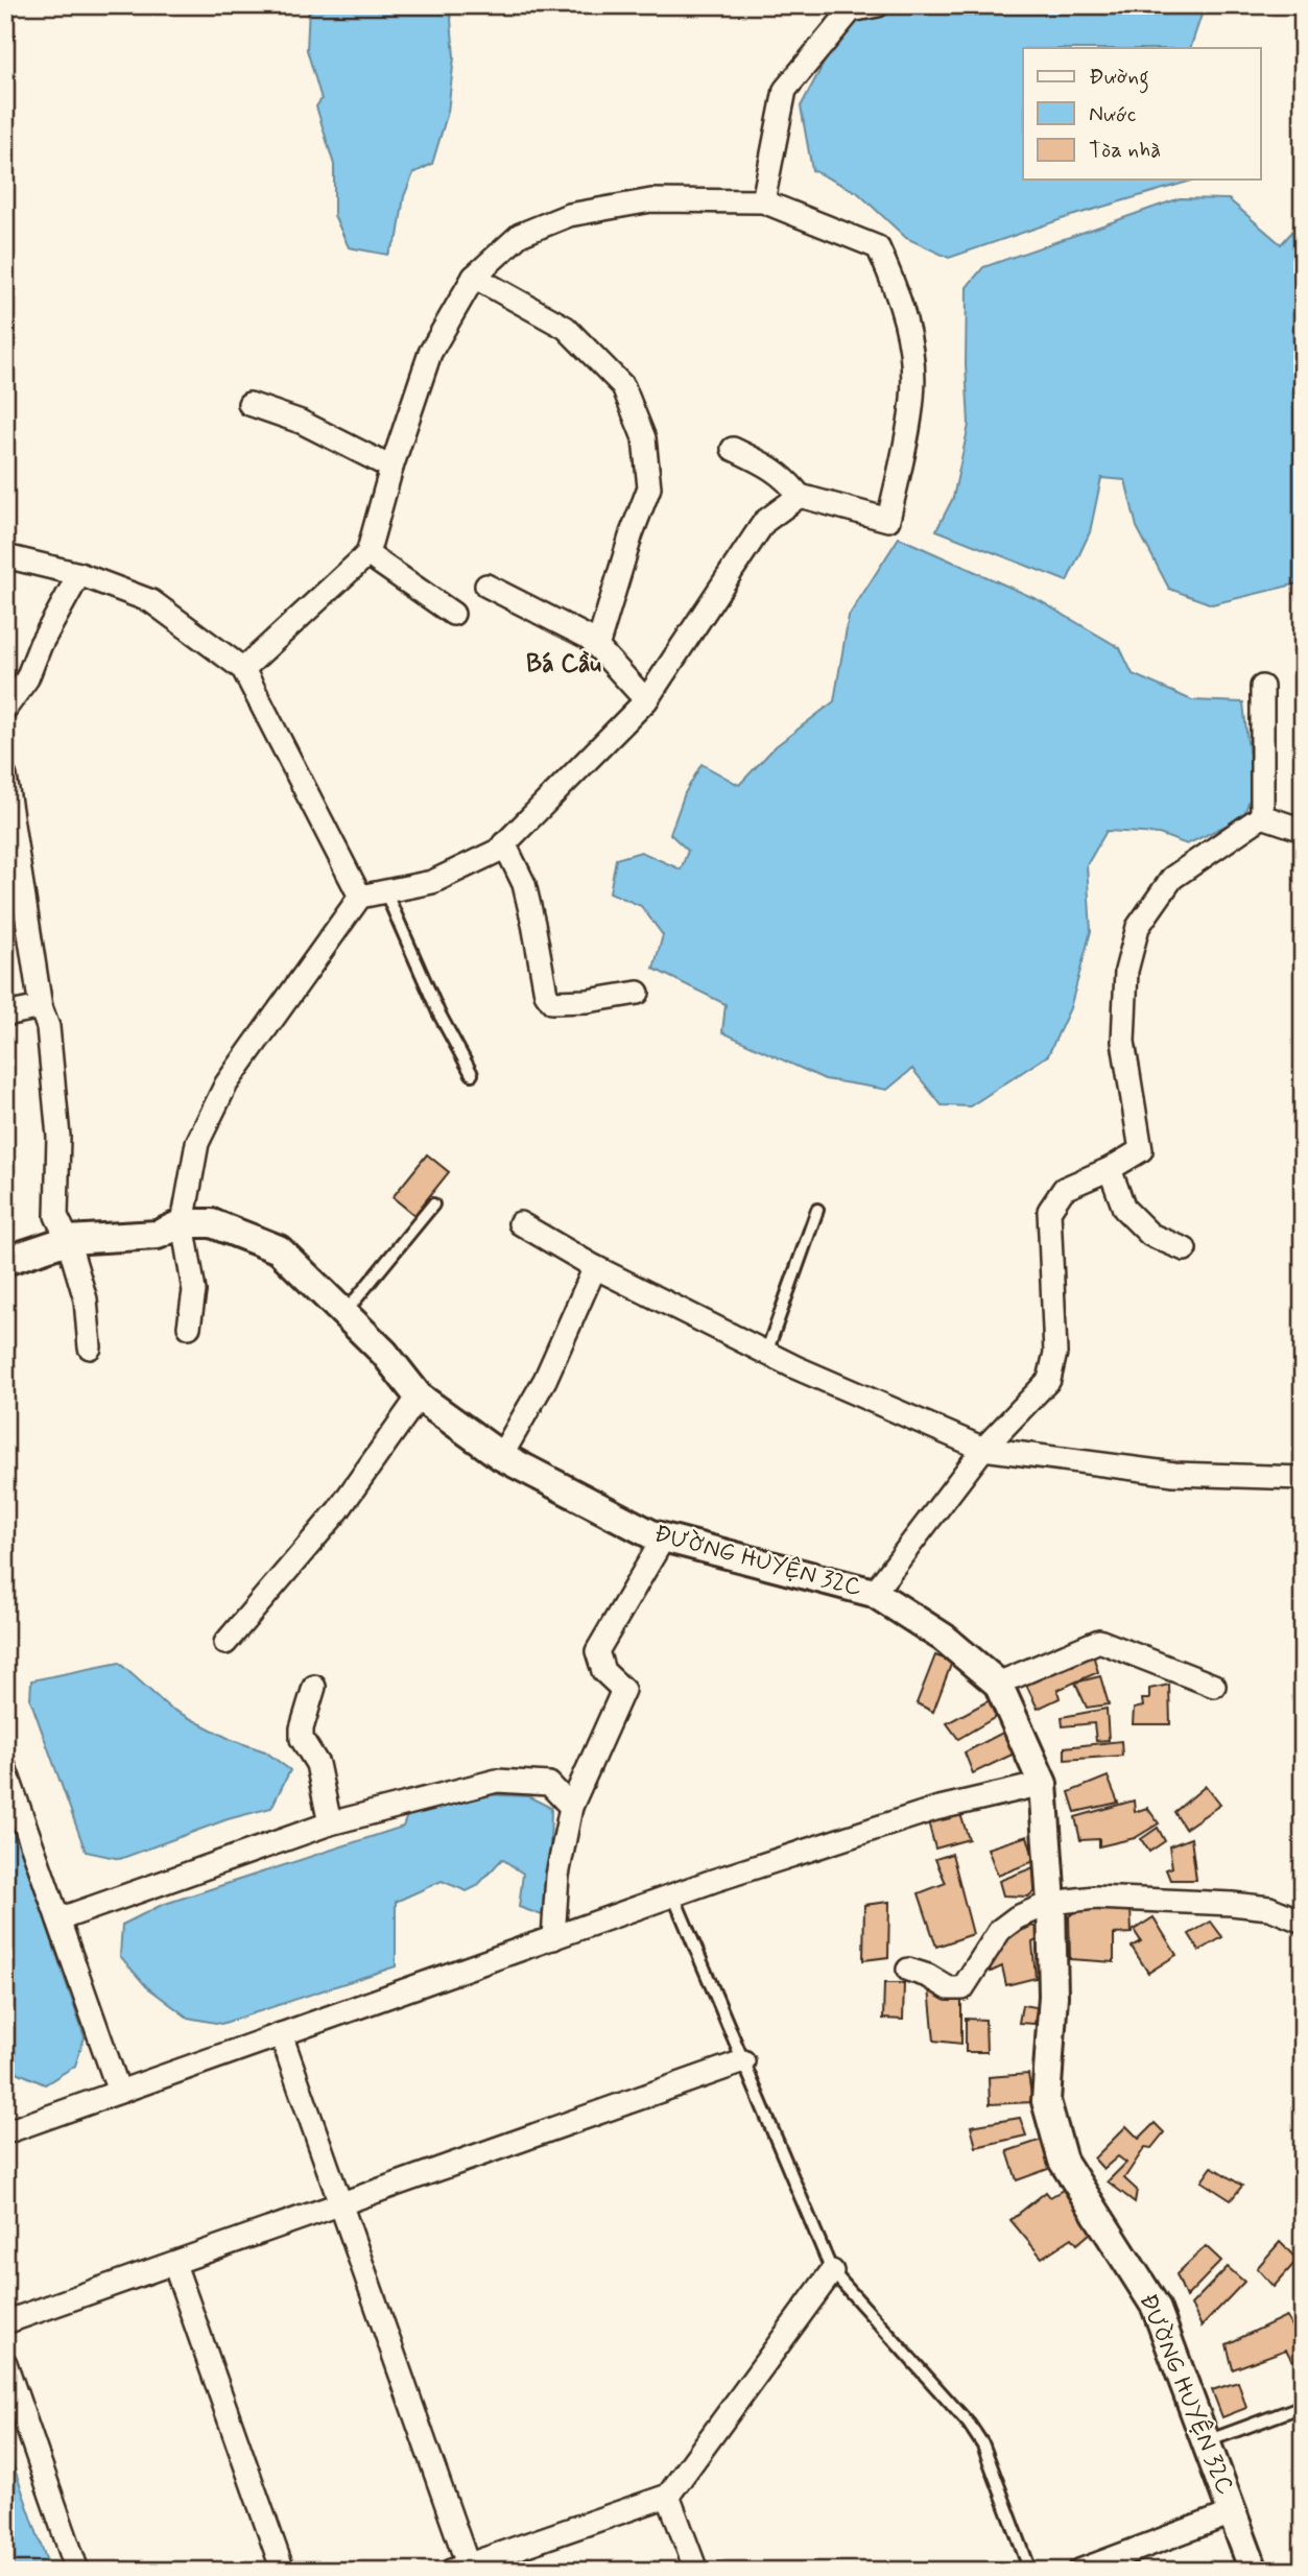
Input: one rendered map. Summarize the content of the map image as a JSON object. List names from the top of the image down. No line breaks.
{"streets":{"street":["ĐƯỜNG HUYỆN 32C"]},"districts":["Bá Cầu"],"legend":["Đường","Nước","Tòa nhà"]}
